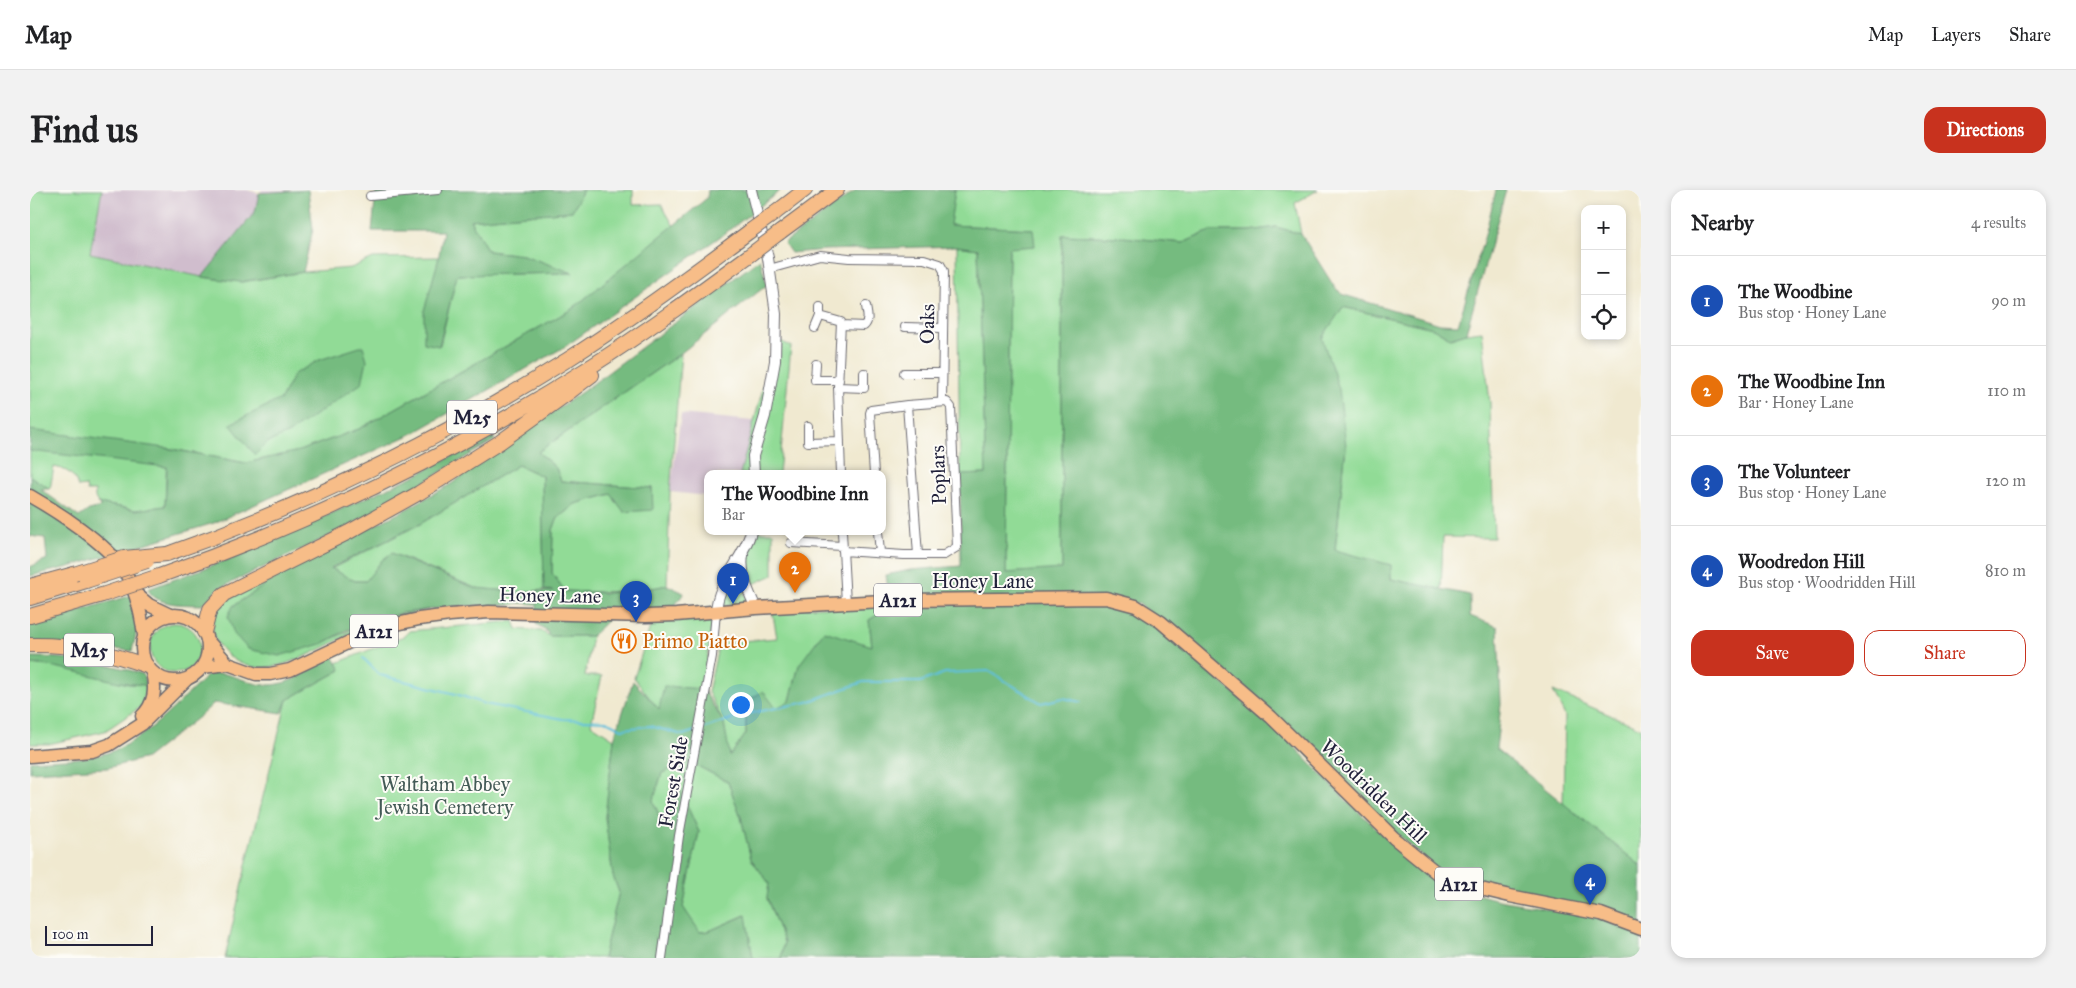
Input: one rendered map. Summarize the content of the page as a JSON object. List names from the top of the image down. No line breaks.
{"streets":{"highway":["M25"],"main road":["Honey Lane","A121","Woodridden Hill"],"street":["Oaks","Poplars","Forest Side"]},"crossings":[["Oaks","Poplars"],["M25","Honey Lane"],["Honey Lane","Forest Side"],["Honey Lane","Woodridden Hill"]],"parks":["Waltham Abbey Jewish Cemetery"],"places":{"restaurant":["Primo Piatto"]},"scale_bar":"100 m","page":{"header":"Map","nav":["Map","Layers","Share"],"buttons":["Directions",["Save","Share"]],"title":"Find us","heading":["Nearby","4 results"],"map_buttons":["+","−"],"list":[{"mark":"1","name":"The Woodbine","note":"Bus stop · Honey Lane","value":"90 m"},{"mark":"2","name":"The Woodbine Inn","note":"Bar · Honey Lane","value":"110 m"},{"mark":"3","name":"The Volunteer","note":"Bus stop · Honey Lane","value":"120 m"},{"mark":"4","name":"Woodredon Hill","note":"Bus stop · Woodridden Hill","value":"810 m"}],"popup":["The Woodbine Inn","Bar"],"pins":["2","1","3","4"],"scale":"100 m"}}
